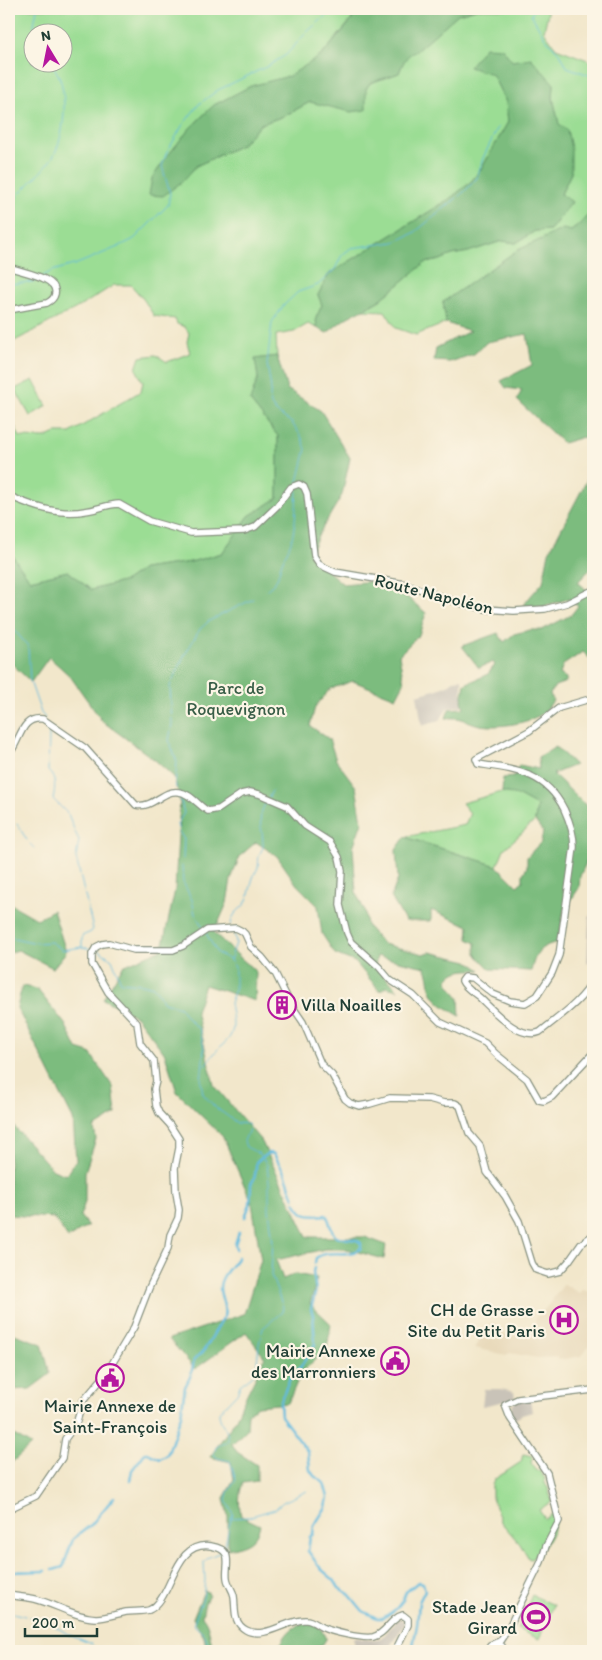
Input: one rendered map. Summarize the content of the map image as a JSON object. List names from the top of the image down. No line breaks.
{"streets":{"main road":["Route Napoléon"]},"parks":["Parc de Roquevignon"],"places":{"building":["Villa Noailles"],"hospital":["CH de Grasse - Site du Petit Paris"],"public building":["Mairie Annexe des Marronniers","Mairie Annexe de Saint-François"],"sports":["Stade Jean Girard"]},"scale_bar":"200 m","north":"top"}
